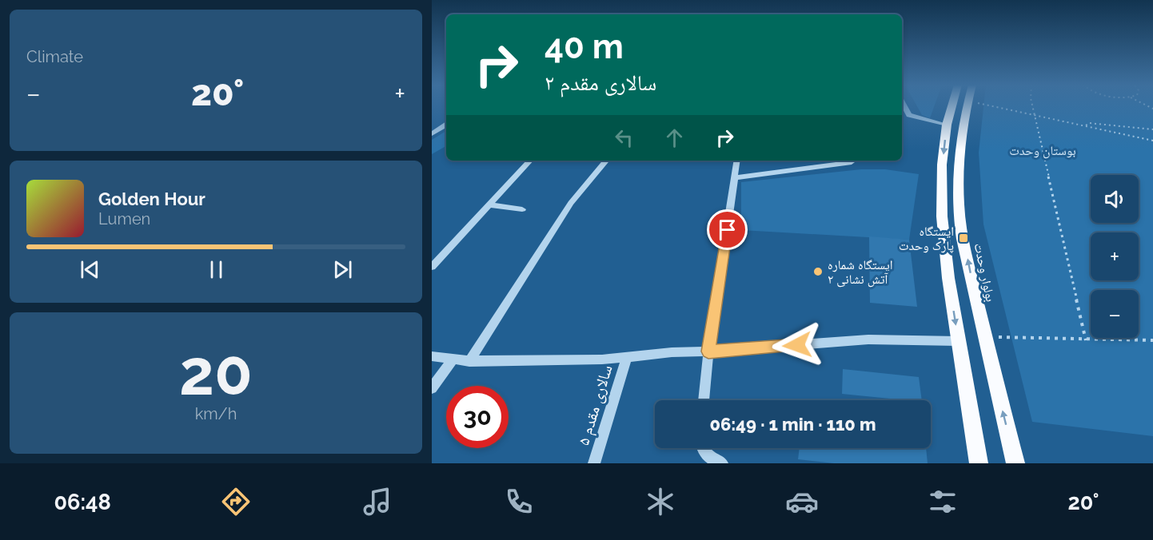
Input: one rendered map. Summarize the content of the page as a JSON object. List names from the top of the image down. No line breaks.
{"streets":{"main road":["بولوار وحدت"],"street":["سالاری مقدم ۵"]},"parks":["بوستان وحدت"],"places":{"transit":["ایستگاه پارک وحدت"],"other":["ایستگاه شماره ۲ آتش نشانی"]},"page":{"tile":["Climate",["20","km/h"]],"turn":["40 m","سالاری مقدم ۲"],"heat":["−","20°","+"],"map_buttons":["+","−"],"song":["Golden Hour","Lumen"],"limit":"30","trip":"06:49 · 1 min · 110 m","tabs":["06:48","20°"]}}
